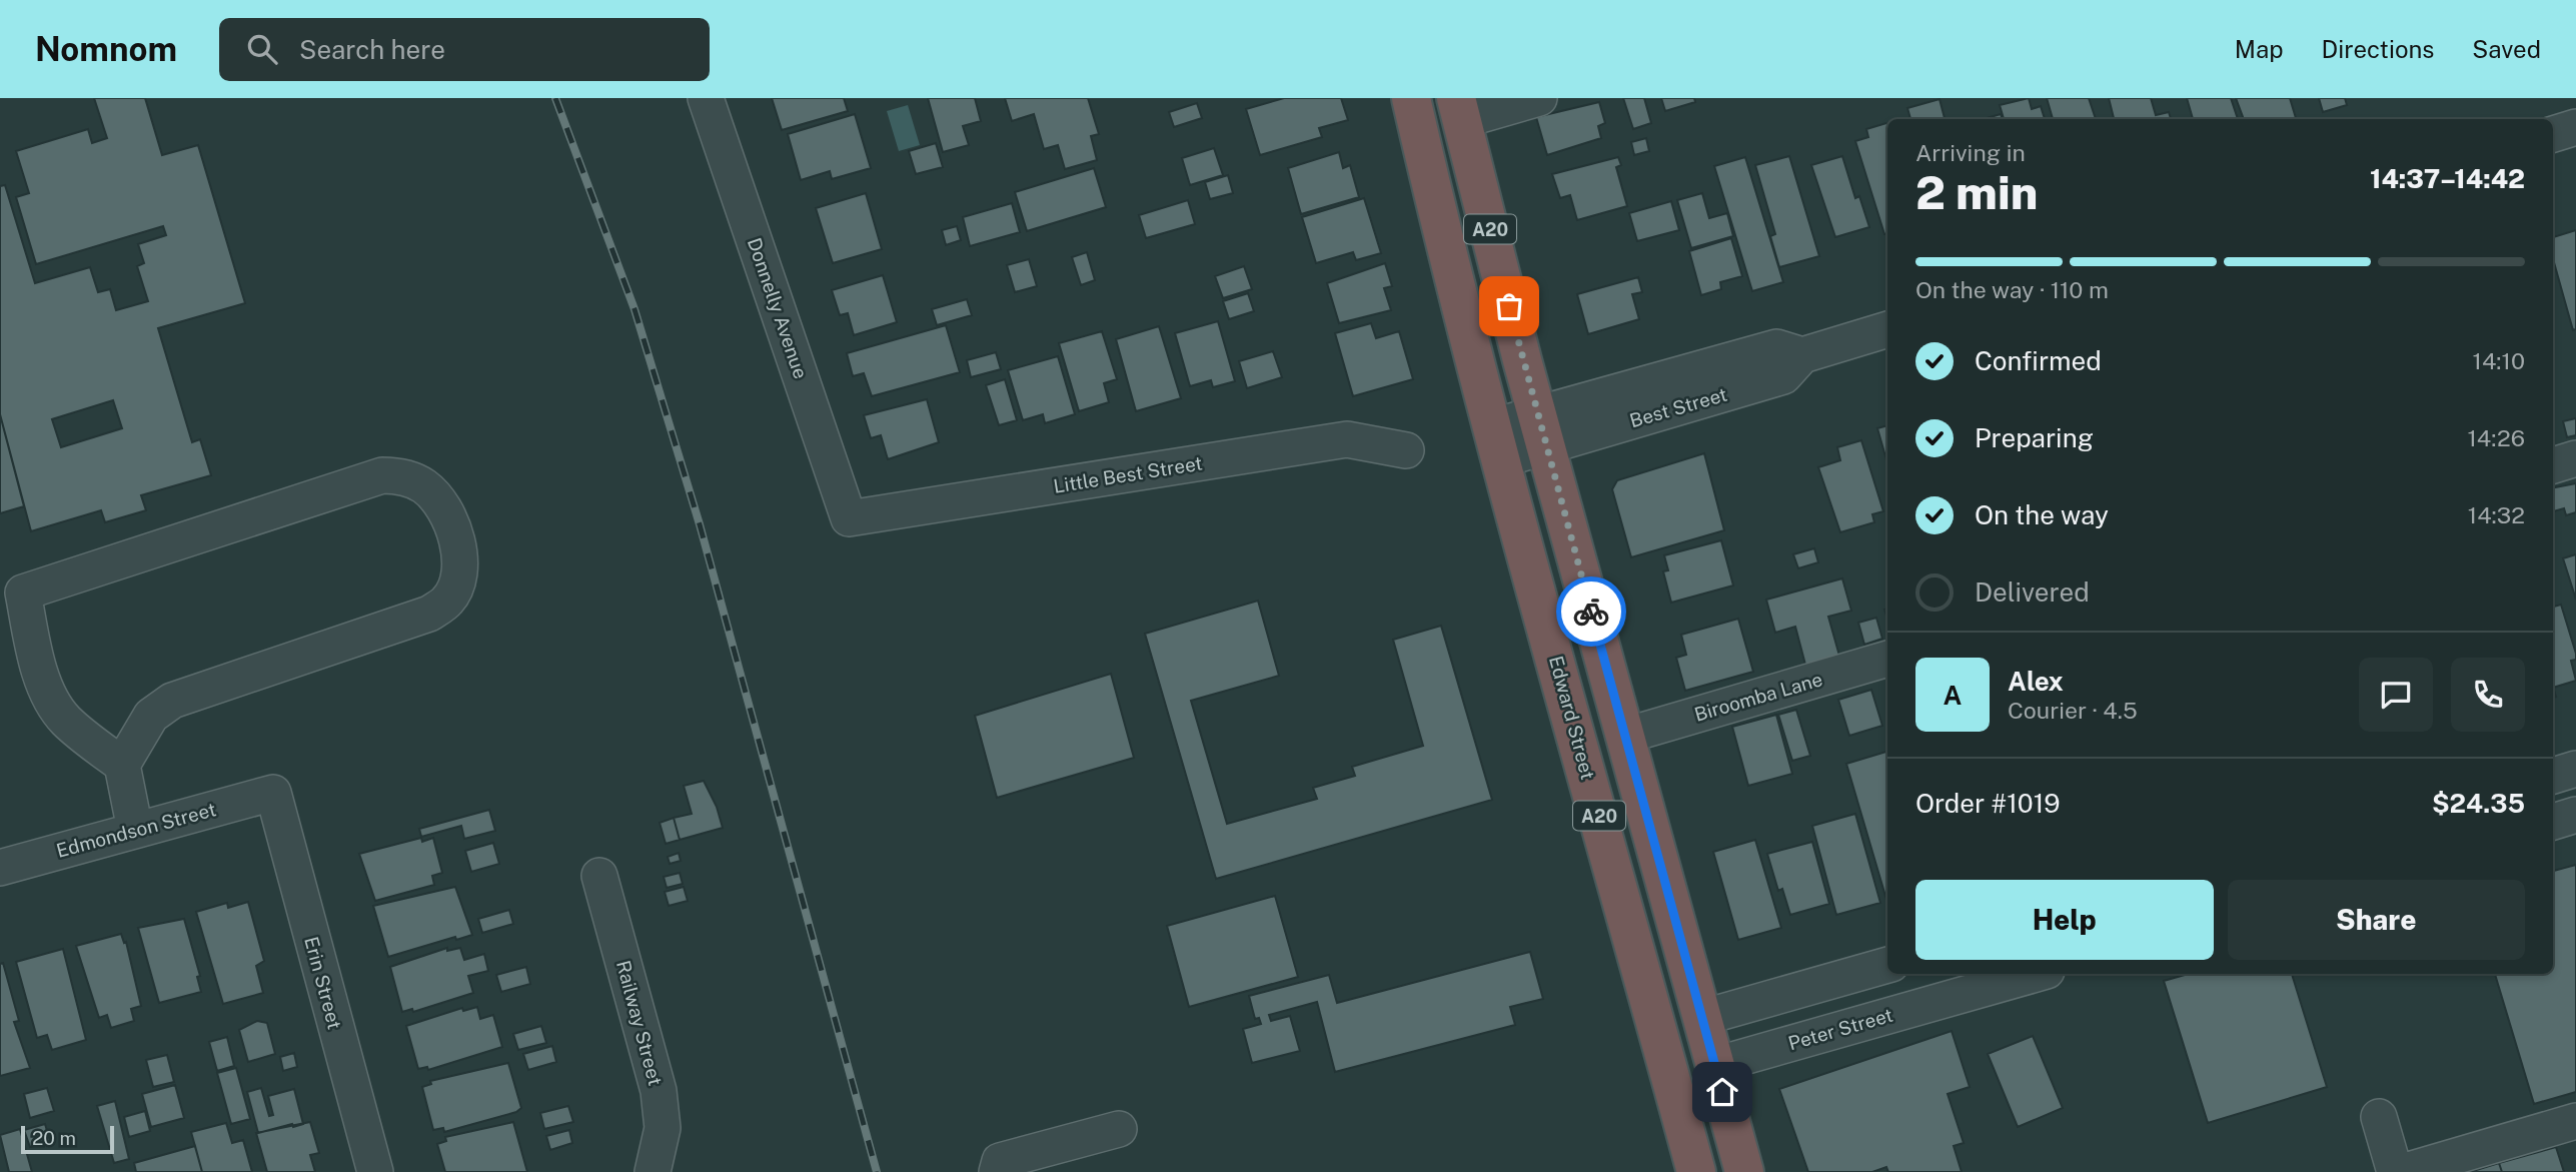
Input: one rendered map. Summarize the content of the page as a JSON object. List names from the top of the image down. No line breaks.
{"streets":{"highway":["A20","Edward Street"],"street":["Donnelly Avenue","Best Street","Little Best Street","Biroomba Lane","Edmondson Street","Erin Street","Railway Street","Peter Street"]},"crossings":[["A20","Best Street"],["A20","Biroomba Lane"],["A20","Peter Street"],["Donnelly Avenue","Little Best Street"],["Best Street","Edward Street"],["Edmondson Street","Erin Street"]],"scale_bar":"20 m","page":{"header":"Nomnom","search":"Search here","nav":["Map","Directions","Saved"],"heading":["2 min","Arriving in","14:37–14:42"],"panel":["Alex","Courier · 4.5","Order #1019","$24.35"],"bar":"On the way · 110 m","list":[["Confirmed","14:10"],["Preparing","14:26"],["On the way","14:32"],"Delivered"],"round":"A","buttons":["Help","Share"],"scale":"20 m"}}
